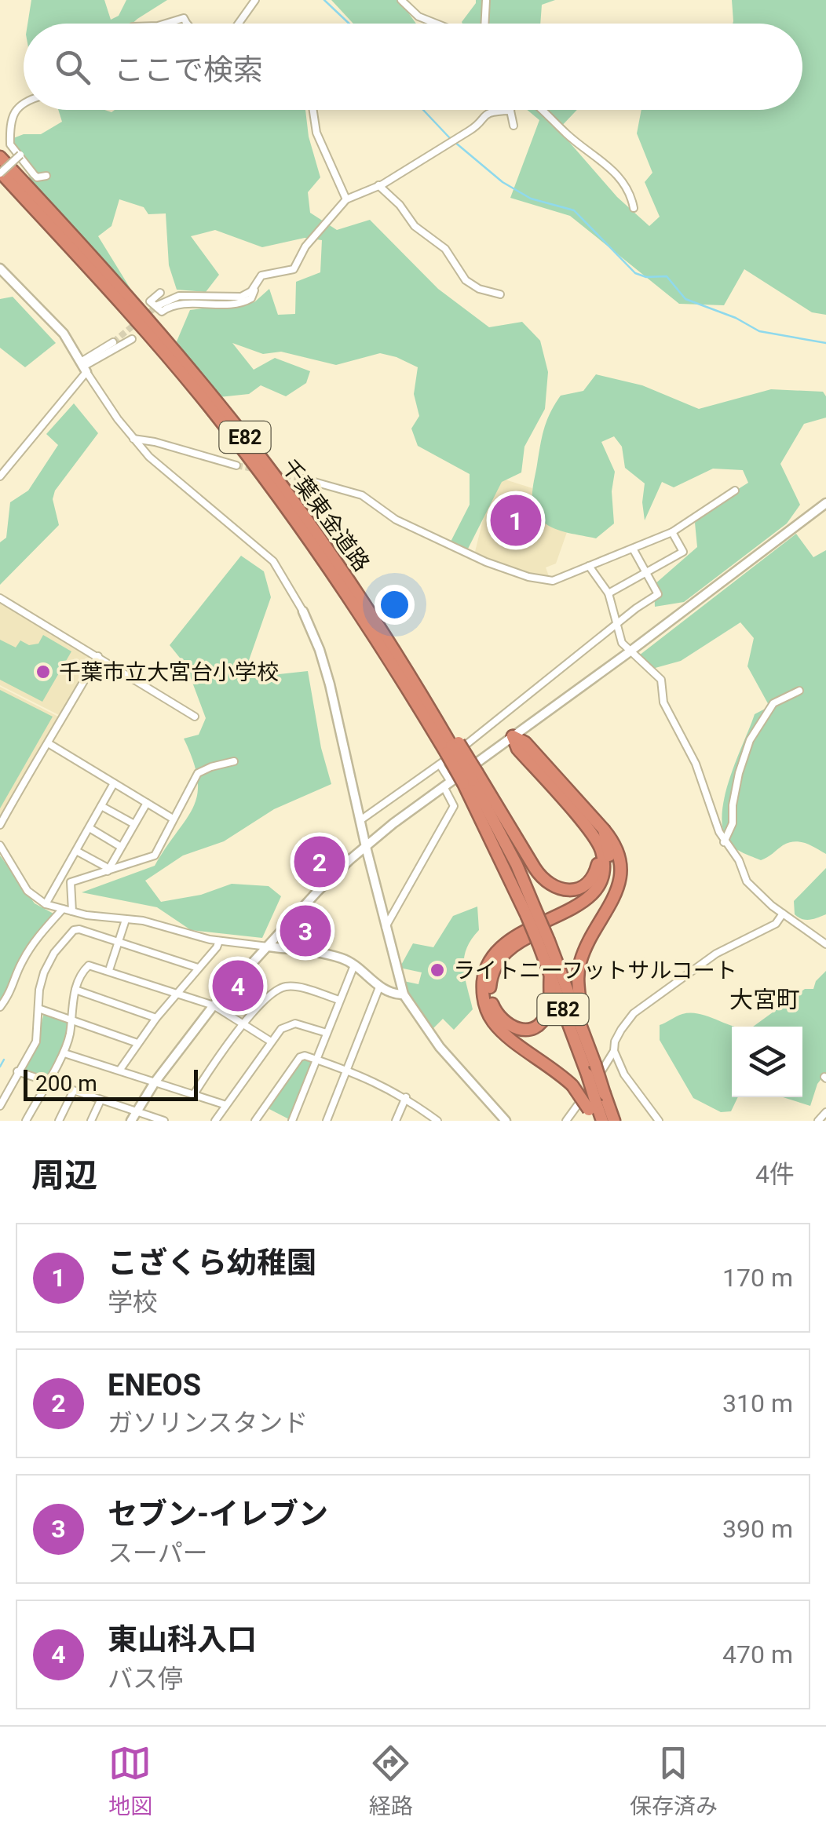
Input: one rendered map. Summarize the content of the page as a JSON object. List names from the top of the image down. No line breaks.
{"streets":{"highway":["E82","千葉東金道路"]},"districts":["大宮町"],"places":["千葉市立大宮台小学校","ライトニーフットサルコート"],"scale_bar":"200 m","page":{"search":"ここで検索","pins":["1","2","3","4"],"scale":"200 m","heading":["周辺","4件"],"list":[{"mark":"1","name":"こざくら幼稚園","note":"学校","value":"170 m"},{"mark":"2","name":"ENEOS","note":"ガソリンスタンド","value":"310 m"},{"mark":"3","name":"セブン-イレブン","note":"スーパー","value":"390 m"},{"mark":"4","name":"東山科入口","note":"バス停","value":"470 m"}],"nav":["地図","経路","保存済み"]}}
